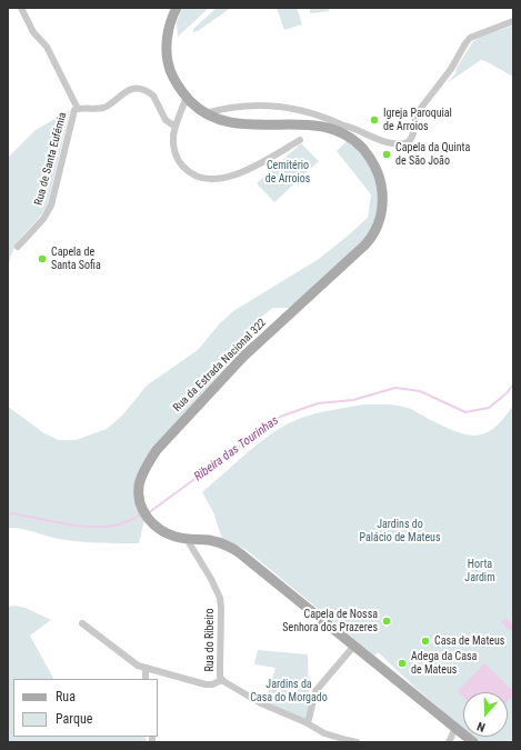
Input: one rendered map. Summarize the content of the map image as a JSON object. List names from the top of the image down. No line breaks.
{"streets":{"main road":["Rua da Estrada Nacional 322"],"street":["Rua de Santa Eufémia","Rua do Ribeiro"]},"crossings":[["Rua da Estrada Nacional 322","Rua do Ribeiro"]],"water":["Ribeira das Tourinhas"],"parks":["Cemitério de Arroios","Jardins do Palácio de Mateus","Horta Jardim","Jardins da Casa do Morgado"],"places":["Igreja Paroquial de Arroios","Capela da Quinta de São João","Capela de Santa Sofia","Capela de Nossa Senhora dos Prazeres","Casa de Mateus","Adega da Casa de Mateus"],"legend":["Rua","Parque"],"north":"bottom"}
